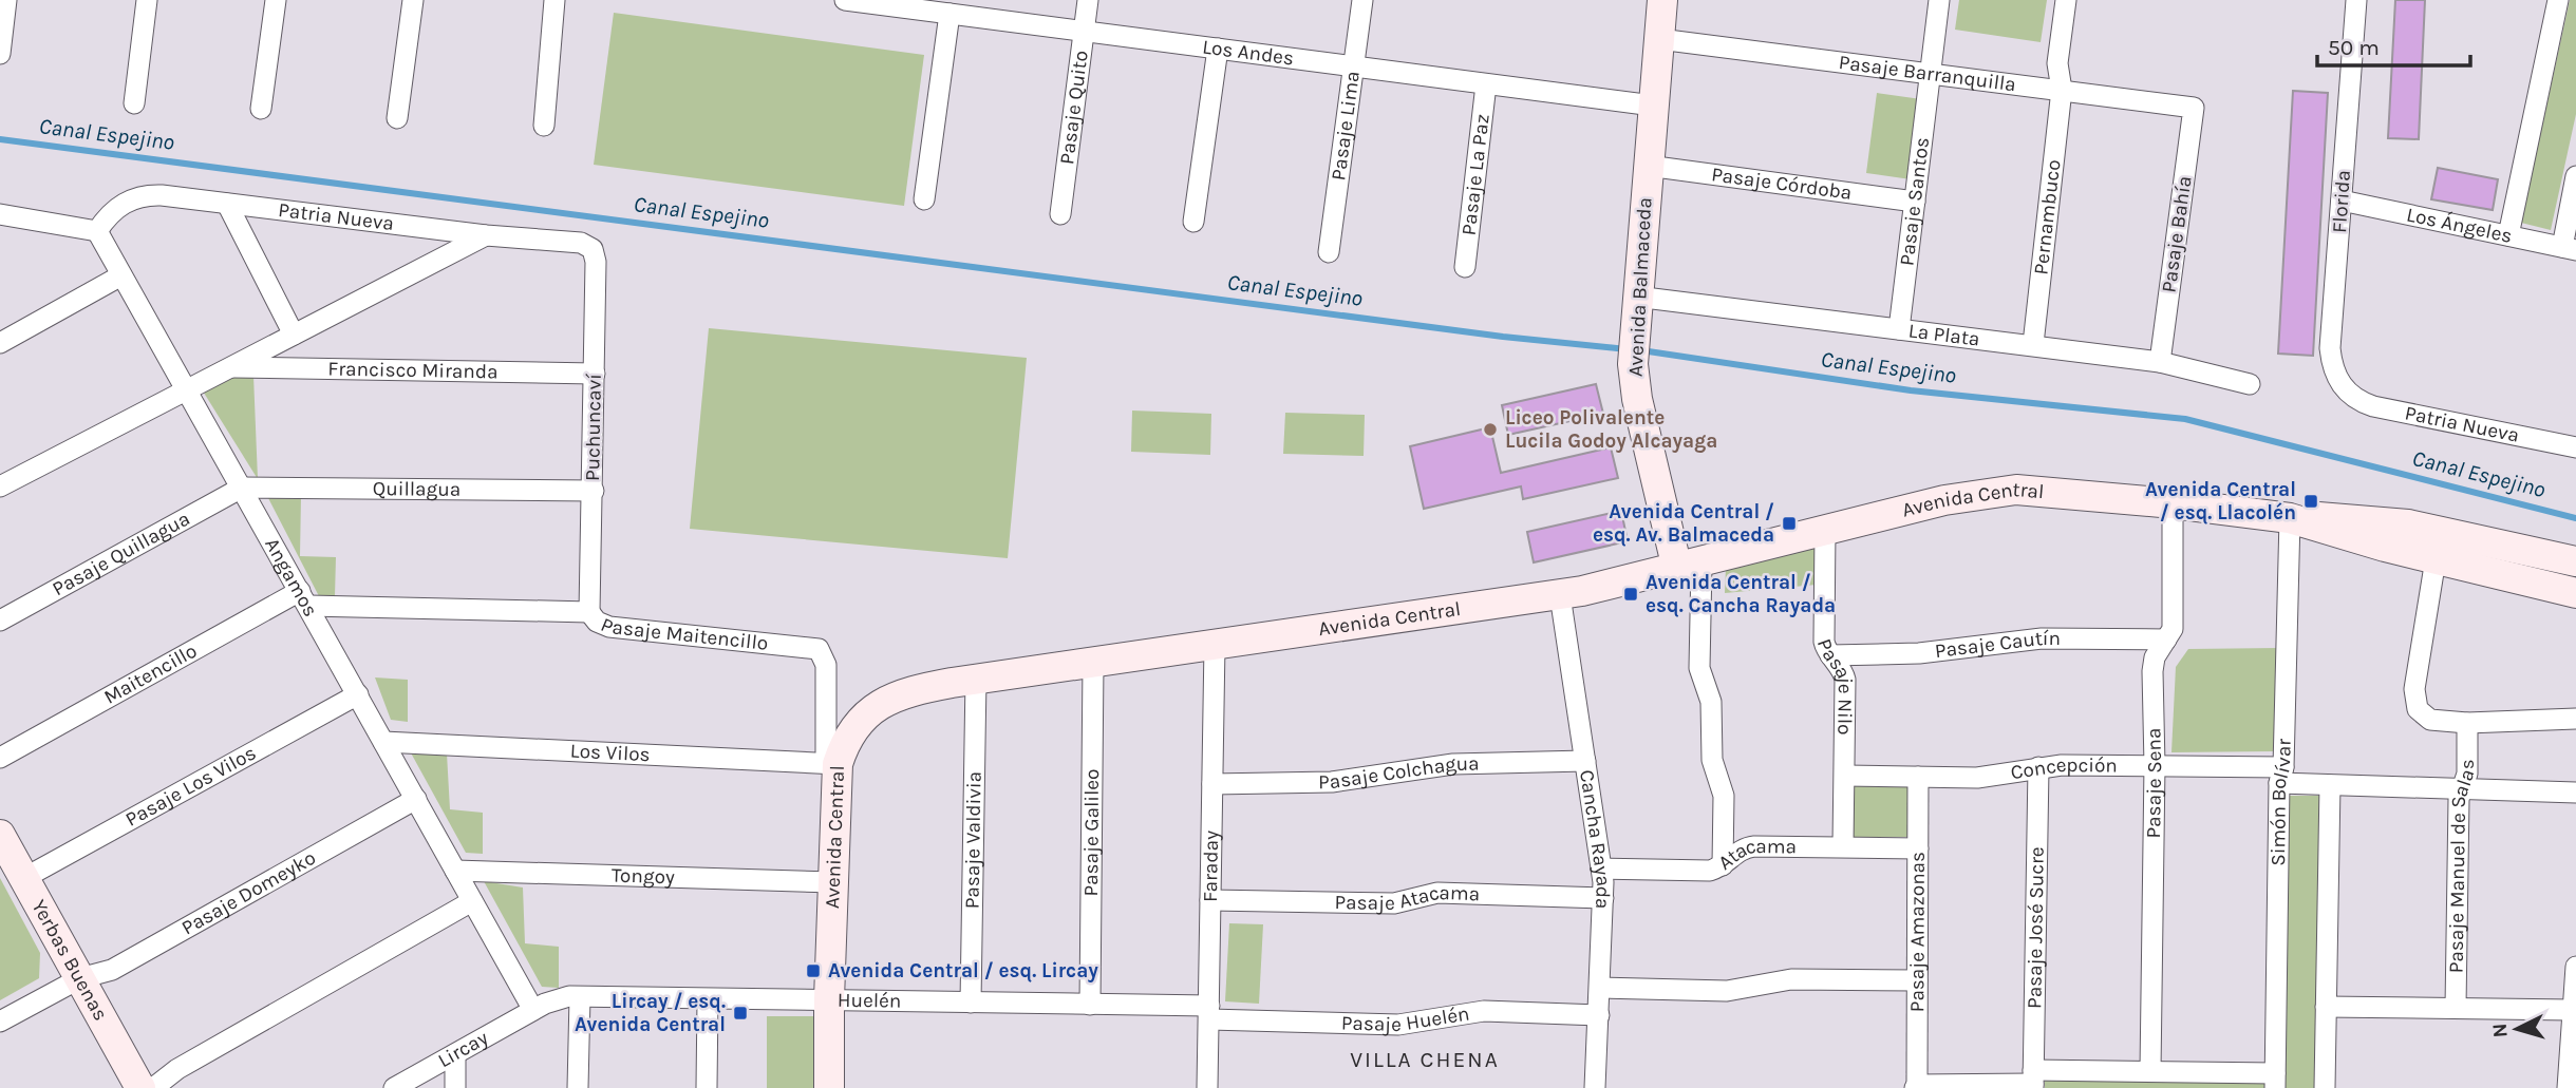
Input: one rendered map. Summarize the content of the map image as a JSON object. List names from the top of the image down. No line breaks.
{"streets":{"street":["Los Andes","Pasaje Barranquilla","Pasaje Quito","Pasaje Lima","Pasaje La Paz","Pasaje Córdoba","Pasaje Santos","Florida","Patria Nueva","Pernambuco","Los Ángeles","Pasaje Bahía","Avenida Balmaceda","La Plata","Francisco Miranda","Puchuncaví","Quillagua","Avenida Central","Pasaje Quillagua","Angamos","Pasaje Maitencillo","Pasaje Cautín","Maitencillo","Pasaje Nilo","Los Vilos","Concepción","Pasaje Colchagua","Pasaje Sena","Pasaje Los Vilos","Simón Bolívar","Pasaje Galileo","Pasaje Valdivia","Cancha Rayada","Atacama","Pasaje Manuel de Salas","Faraday","Tongoy","Pasaje Domeyko","Pasaje Atacama","Pasaje José Sucre","Pasaje Amazonas","Yerbas Buenas","Huelén","Pasaje Huelén","Lircay"]},"crossings":[["Los Andes","Pasaje Quito"],["Los Andes","Pasaje Lima"],["Los Andes","Pasaje La Paz"],["Los Andes","Avenida Balmaceda"],["Pasaje Barranquilla","Pasaje Santos"],["Pasaje Barranquilla","Pernambuco"],["Pasaje Barranquilla","Pasaje Bahía"],["Pasaje Barranquilla","Avenida Balmaceda"],["Pasaje Córdoba","Pasaje Santos"],["Pasaje Córdoba","Avenida Balmaceda"],["Pasaje Santos","La Plata"],["Florida","Patria Nueva"],["Florida","Los Ángeles"],["Patria Nueva","Francisco Miranda"],["Patria Nueva","Puchuncaví"],["Patria Nueva","Angamos"],["Pernambuco","La Plata"],["Pasaje Bahía","La Plata"],["Avenida Balmaceda","La Plata"],["Avenida Balmaceda","Avenida Central"],["Francisco Miranda","Puchuncaví"],["Francisco Miranda","Angamos"],["Puchuncaví","Quillagua"],["Puchuncaví","Pasaje Maitencillo"],["Quillagua","Pasaje Quillagua"],["Quillagua","Angamos"],["Avenida Central","Pasaje Maitencillo"],["Avenida Central","Pasaje Nilo"],["Avenida Central","Los Vilos"],["Avenida Central","Pasaje Sena"],["Avenida Central","Simón Bolívar"],["Avenida Central","Pasaje Galileo"],["Avenida Central","Pasaje Valdivia"],["Avenida Central","Cancha Rayada"],["Avenida Central","Faraday"],["Avenida Central","Tongoy"],["Avenida Central","Huelén"],["Pasaje Quillagua","Angamos"],["Angamos","Pasaje Maitencillo"],["Angamos","Maitencillo"],["Angamos","Los Vilos"],["Angamos","Pasaje Los Vilos"],["Angamos","Tongoy"],["Angamos","Pasaje Domeyko"],["Angamos","Huelén"],["Angamos","Lircay"],["Pasaje Maitencillo","Maitencillo"],["Pasaje Maitencillo","Los Vilos"],["Pasaje Cautín","Pasaje Nilo"],["Pasaje Cautín","Pasaje Sena"],["Pasaje Nilo","Concepción"],["Pasaje Nilo","Atacama"],["Concepción","Pasaje Sena"],["Concepción","Simón Bolívar"],["Concepción","Pasaje Manuel de Salas"],["Concepción","Pasaje José Sucre"],["Concepción","Pasaje Amazonas"],["Pasaje Colchagua","Cancha Rayada"],["Pasaje Colchagua","Faraday"],["Pasaje Los Vilos","Yerbas Buenas"],["Pasaje Galileo","Huelén"],["Pasaje Valdivia","Huelén"],["Cancha Rayada","Atacama"],["Cancha Rayada","Pasaje Atacama"],["Cancha Rayada","Pasaje Huelén"],["Atacama","Pasaje Amazonas"],["Faraday","Pasaje Atacama"],["Faraday","Huelén"],["Faraday","Pasaje Huelén"],["Pasaje Domeyko","Yerbas Buenas"],["Huelén","Pasaje Huelén"],["Huelén","Lircay"]],"districts":["VILLA CHENA"],"water":["Canal Espejino"],"places":{"other":["Liceo Polivalente Lucila Godoy Alcayaga"],"transit":["Avenida Central / esq. Llacolén","Avenida Central / esq. Av. Balmaceda","Avenida Central / esq. Cancha Rayada","Avenida Central / esq. Lircay","Lircay / esq. Avenida Central"]},"scale_bar":"50 m","north":"left"}
